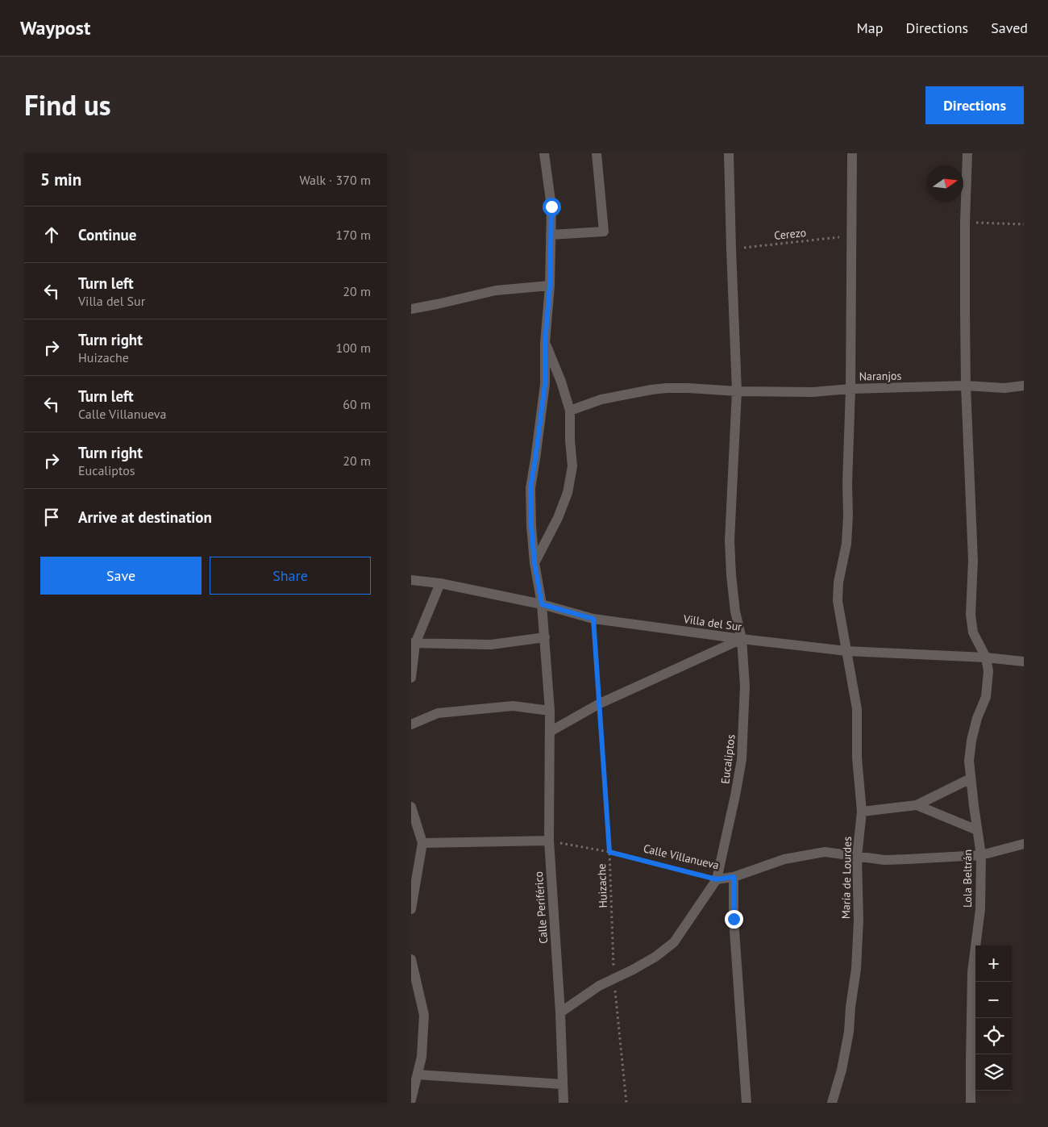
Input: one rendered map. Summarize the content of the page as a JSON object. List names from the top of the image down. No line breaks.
{"streets":{"street":["Naranjos","Villa del Sur","Eucaliptos","Calle Villanueva","María de Lourdes","Lola Beltrán","Calle Periférico"],"path":["Cerezo","Huizache"]},"crossings":[["Cerezo","Eucaliptos"],["Cerezo","María de Lourdes"],["Naranjos","Eucaliptos"],["Naranjos","María de Lourdes"],["Villa del Sur","Eucaliptos"],["Villa del Sur","María de Lourdes"],["Villa del Sur","Lola Beltrán"],["Villa del Sur","Huizache"],["Villa del Sur","Calle Periférico"],["Eucaliptos","Calle Villanueva"],["Calle Villanueva","María de Lourdes"],["Calle Villanueva","Lola Beltrán"],["Calle Villanueva","Huizache"],["Calle Villanueva","Calle Periférico"]],"north":"right","page":{"header":"Waypost","nav":["Map","Directions","Saved"],"title":"Find us","buttons":["Directions",["Save","Share"]],"heading":["5 min","Walk · 370 m"],"list":[["Continue","170 m"],["Turn left","Villa del Sur","20 m"],["Turn right","Huizache","100 m"],["Turn left","Calle Villanueva","60 m"],["Turn right","Eucaliptos","20 m"],"Arrive at destination"],"map_buttons":["+","−"]}}
